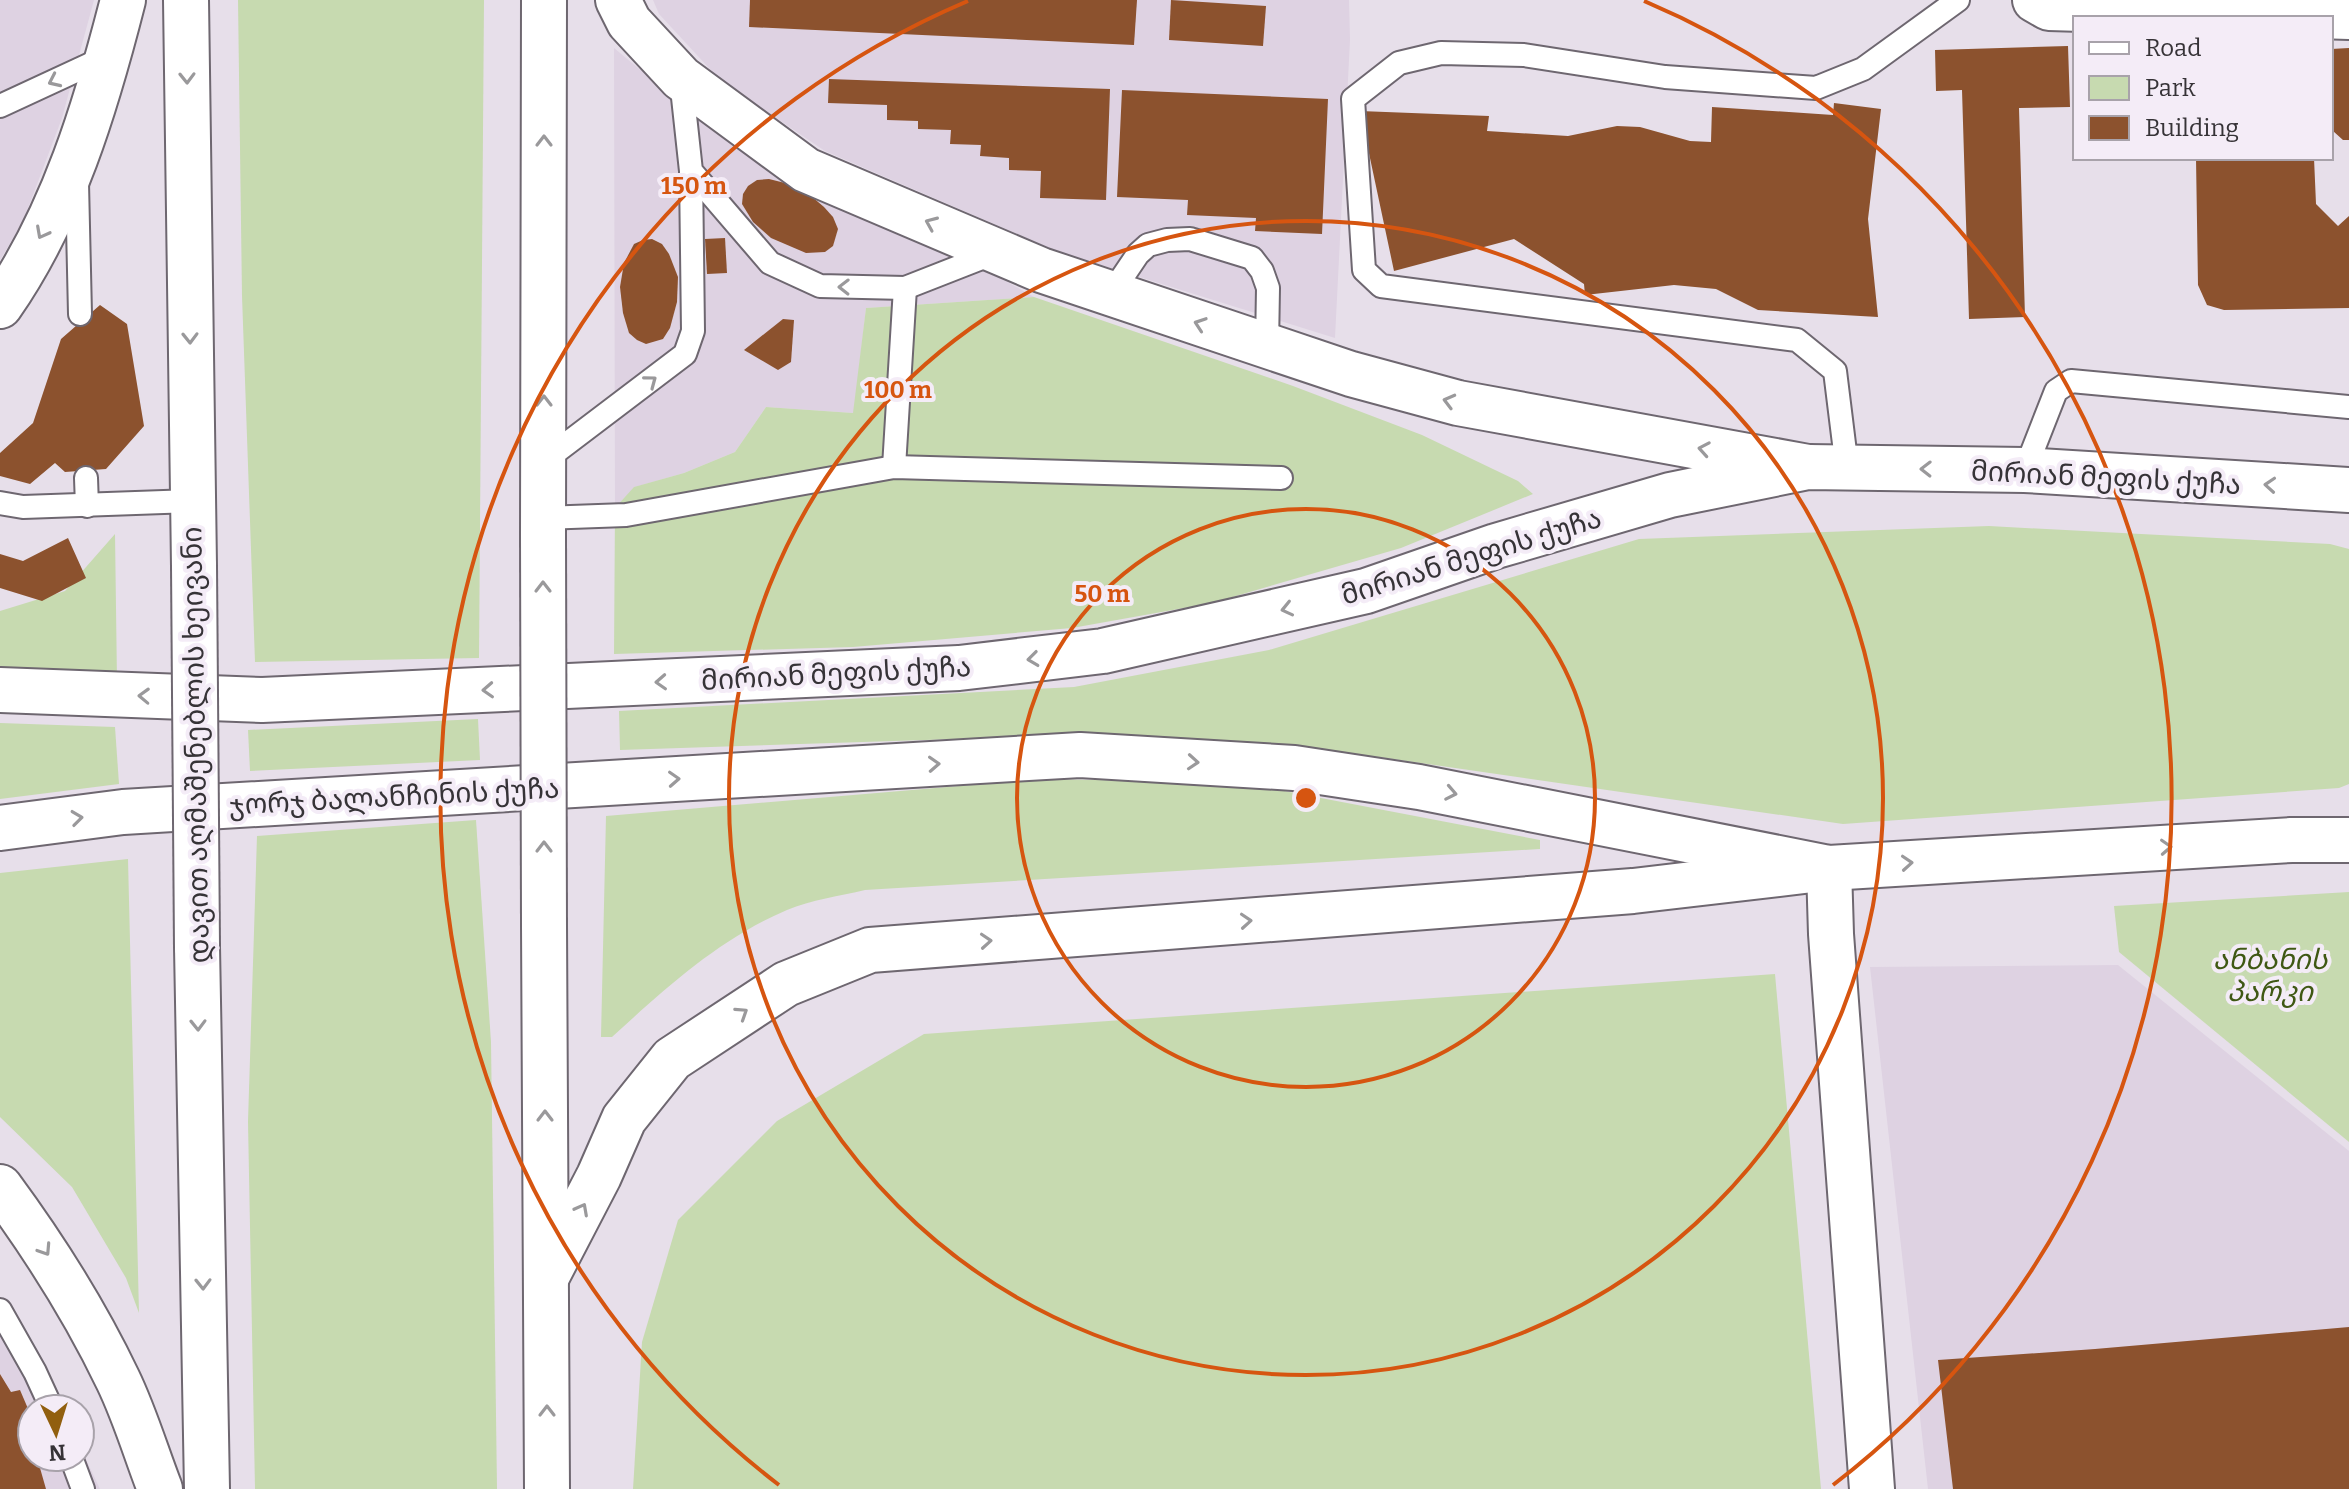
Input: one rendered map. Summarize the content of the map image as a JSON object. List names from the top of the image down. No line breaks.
{"streets":{"main road":["მირიან მეფის ქუჩა","დავით აღმაშენებლის ხეივანი","ჯორჯ ბალანჩინის ქუჩა"]},"one_way":["ჯორჯ ბალანჩინის ქუჩა"],"parks":["ანბანის პარკი"],"legend":["Road","Park","Building"],"north":"bottom","rings":["150 m","100 m","50 m"]}
